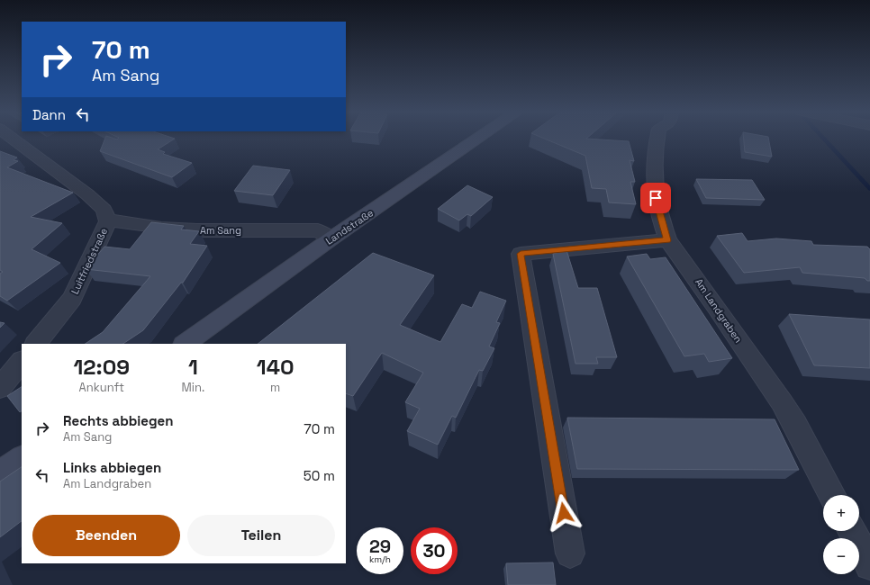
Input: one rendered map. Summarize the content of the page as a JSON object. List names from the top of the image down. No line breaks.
{"streets":{"street":["Landstraße","Am Sang","Luitfriedstraße","Am Landgraben"]},"crossings":[["Landstraße","Am Sang"],["Am Sang","Luitfriedstraße"]],"page":{"turn":["70 m","Am Sang"],"then":"Dann","eta":["12:09","Ankunft","1","Min.","140","m"],"list":[{"name":"Rechts abbiegen","note":"Am Sang","value":"70 m"},{"name":"Links abbiegen","note":"Am Landgraben","value":"50 m"}],"map_buttons":["+","−"],"buttons":["Beenden","Teilen"],"speed":"29 km/h","limit":"30"}}
